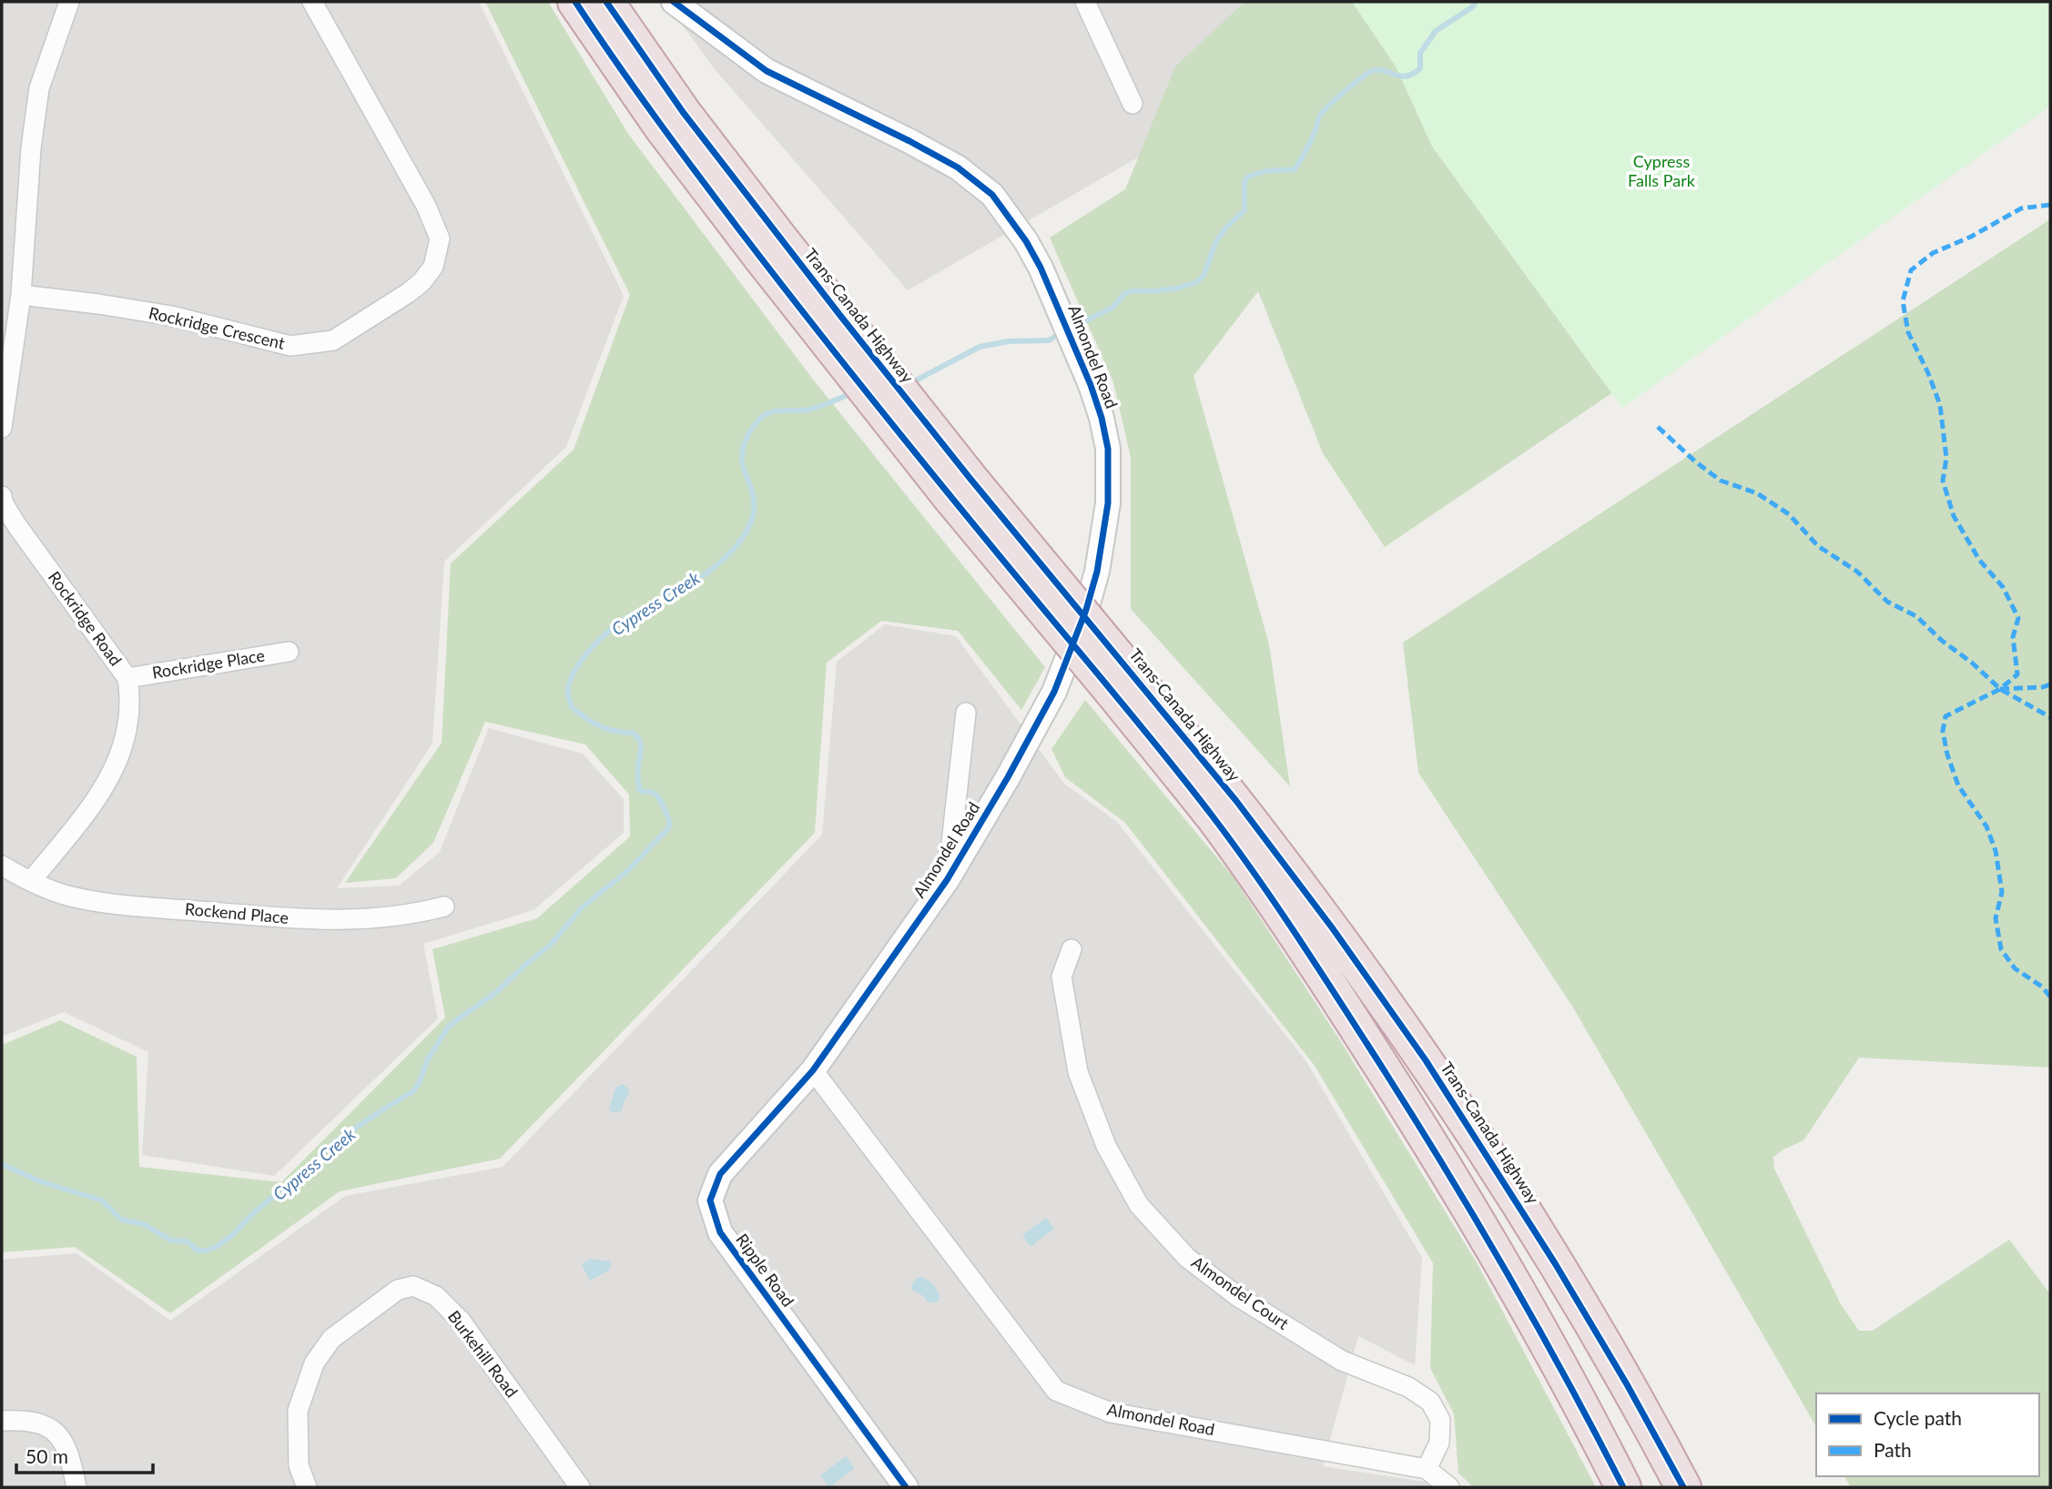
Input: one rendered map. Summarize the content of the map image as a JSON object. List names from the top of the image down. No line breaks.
{"streets":{"highway":["Trans-Canada Highway"],"street":["Rockridge Crescent","Almondel Road","Rockridge Road","Rockridge Place","Rockend Place","Ripple Road","Almondel Court","Burkehill Road"]},"crossings":[["Almondel Road","Ripple Road"],["Almondel Road","Almondel Court"],["Rockridge Road","Rockridge Place"],["Rockridge Road","Rockend Place"]],"water":["Cypress Creek"],"parks":["Cypress Falls Park"],"legend":["Cycle path","Path"],"scale_bar":"50 m"}
